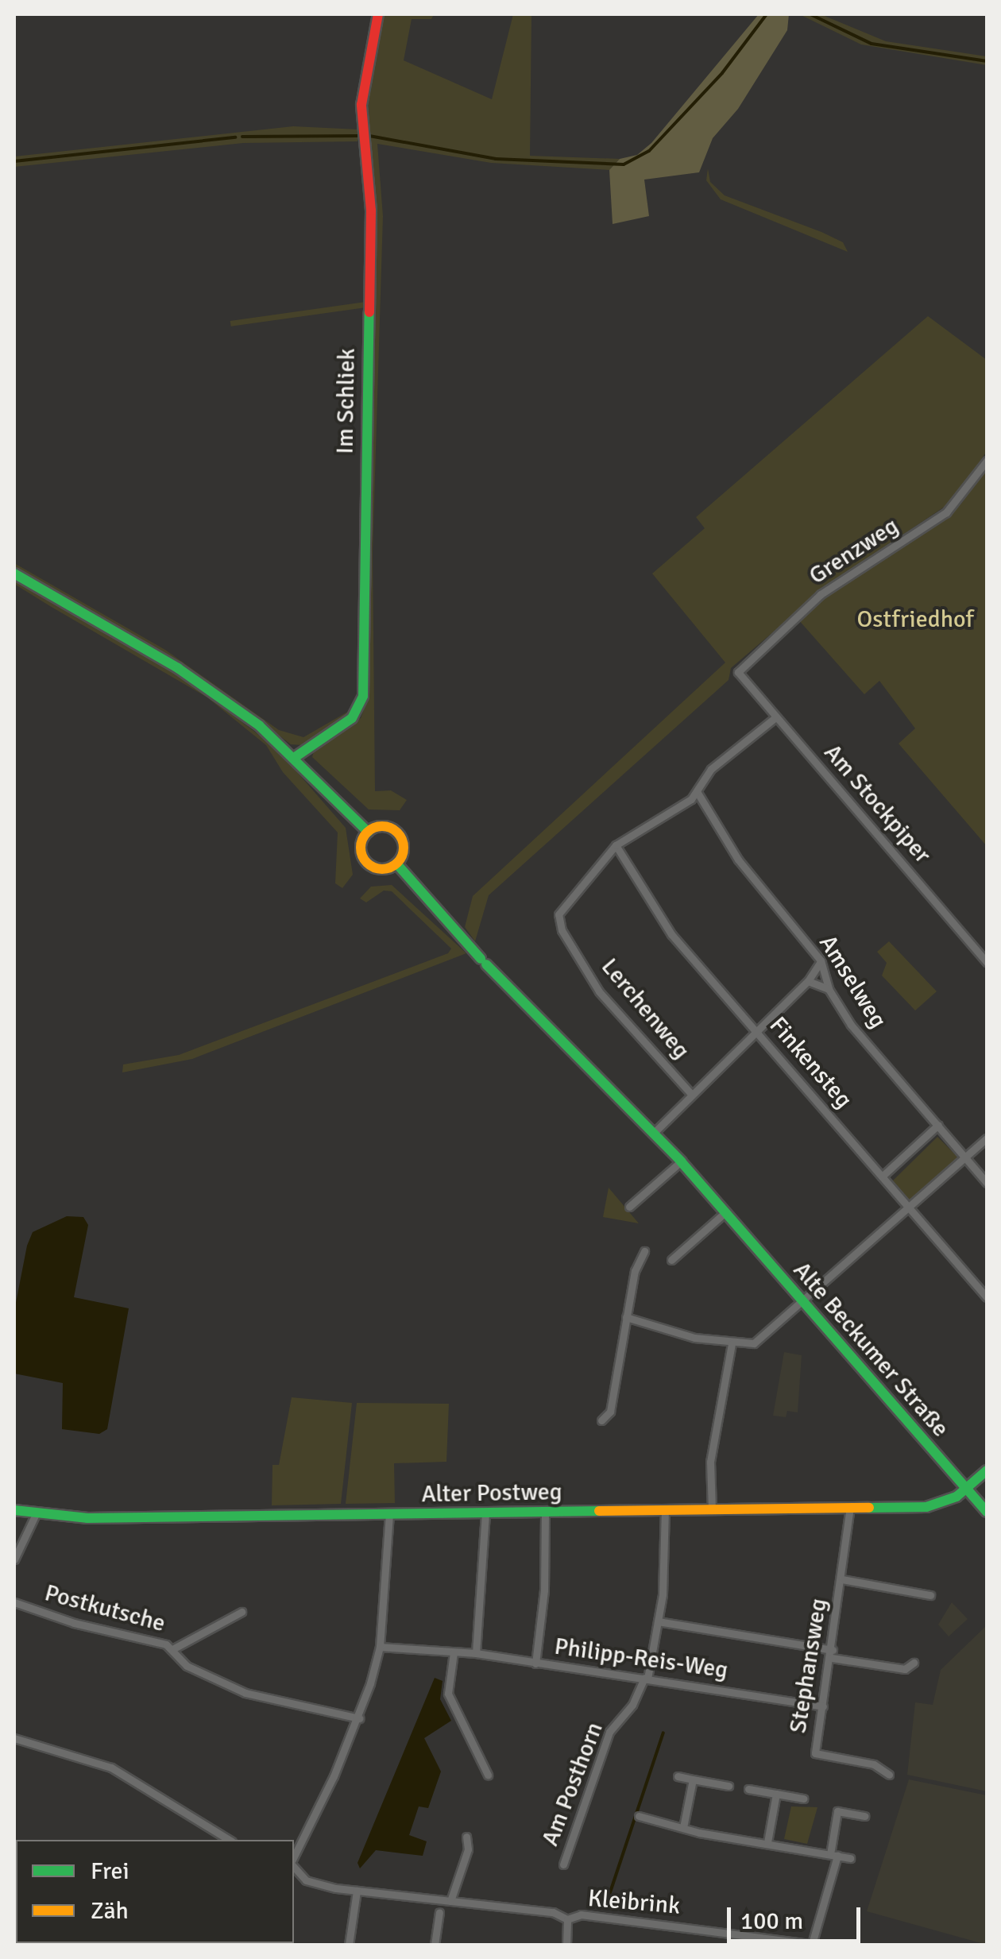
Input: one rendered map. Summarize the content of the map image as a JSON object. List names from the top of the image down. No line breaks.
{"streets":{"street":["Im Schliek","Grenzweg","Am Stockpiper","Amselweg","Lerchenweg","Finkensteg","Alte Beckumer Straße","Alter Postweg","Postkutsche","Philipp-Reis-Weg","Stephansweg","Am Posthorn","Kleibrink"]},"crossings":[["Grenzweg","Am Stockpiper"],["Am Stockpiper","Lerchenweg"],["Amselweg","Lerchenweg"],["Lerchenweg","Finkensteg"],["Alte Beckumer Straße","Alter Postweg"],["Alter Postweg","Stephansweg"],["Alter Postweg","Am Posthorn"],["Philipp-Reis-Weg","Stephansweg"],["Philipp-Reis-Weg","Am Posthorn"]],"parks":["Ostfriedhof"],"legend":["Frei","Zäh"],"scale_bar":"100 m"}
